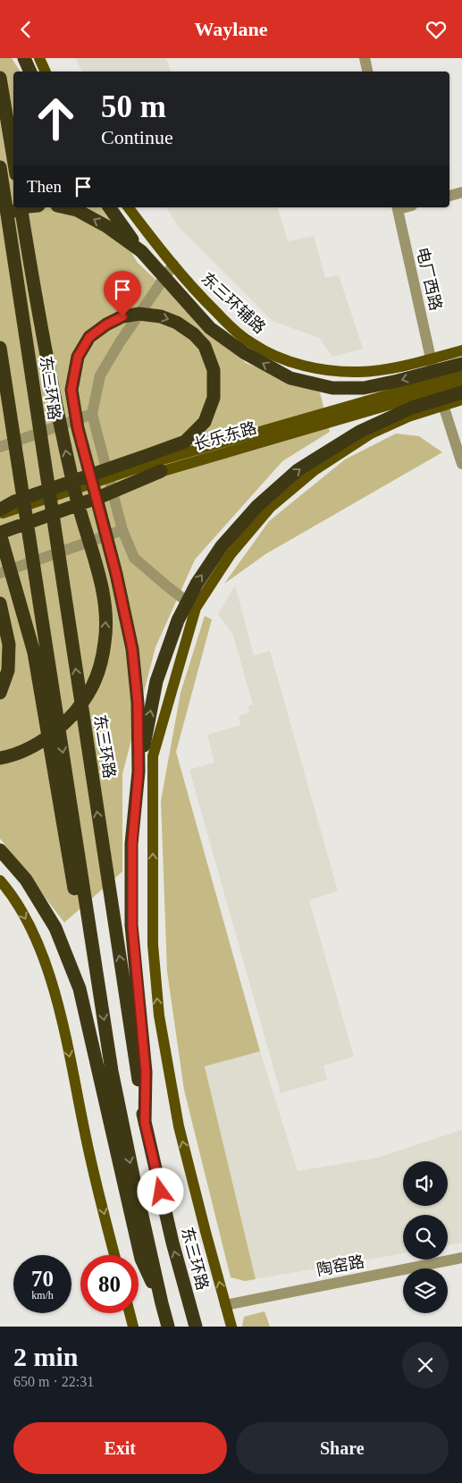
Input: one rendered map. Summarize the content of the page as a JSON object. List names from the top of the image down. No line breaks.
{"streets":{"highway":["东三环路"],"main road":["东三环辅路","长乐东路"],"street":["电厂西路","陶窑路"]},"crossings":[["电厂西路","东三环辅路"]],"page":{"header":"Waylane","turn":["50 m","Continue"],"then":"Then","speed":"70 km/h","limit":"80","heading":["2 min","650 m · 22:31"],"buttons":["Exit","Share"]}}
